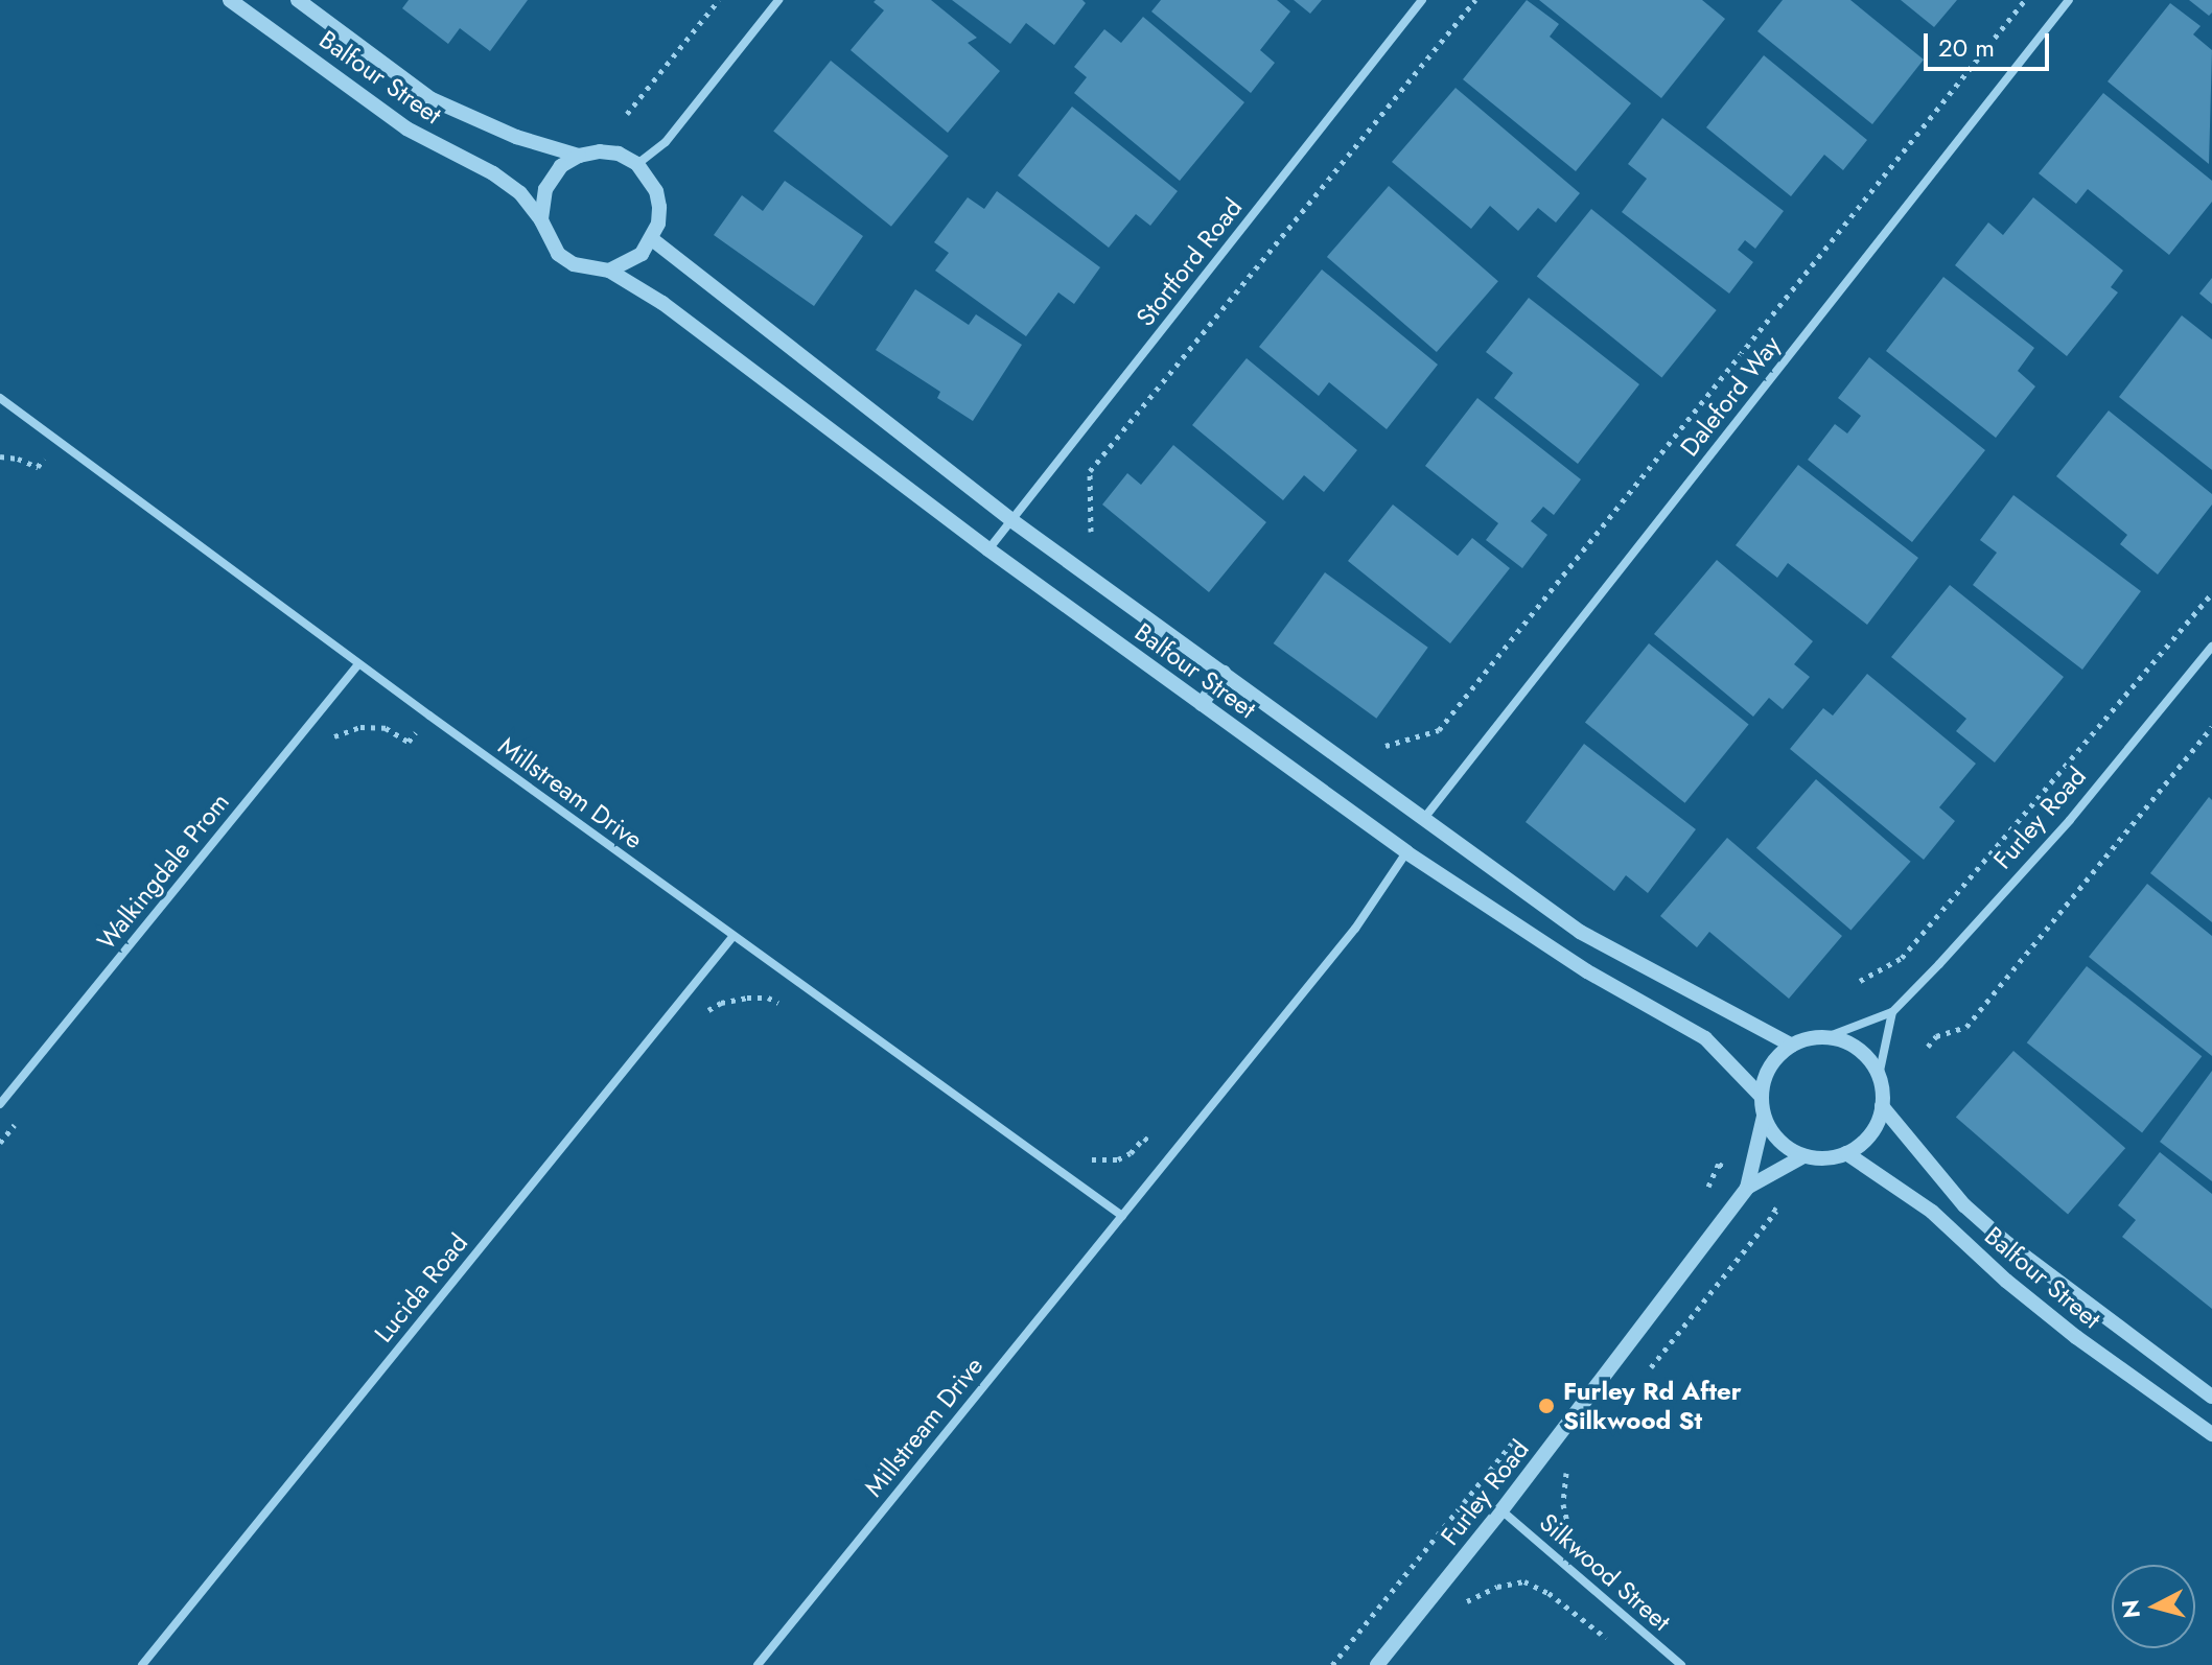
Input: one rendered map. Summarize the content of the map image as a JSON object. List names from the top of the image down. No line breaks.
{"streets":{"street":["Balfour Street","Stortford Road","Daleford Way","Millstream Drive","Furley Road","Walkingdale Prom","Lucida Road","Silkwood Street"]},"crossings":[["Balfour Street","Stortford Road"],["Balfour Street","Daleford Way"],["Balfour Street","Millstream Drive"],["Balfour Street","Furley Road"],["Millstream Drive","Walkingdale Prom"],["Millstream Drive","Lucida Road"],["Furley Road","Silkwood Street"]],"places":["Furley Rd After Silkwood St"],"scale_bar":"20 m","north":"left"}
